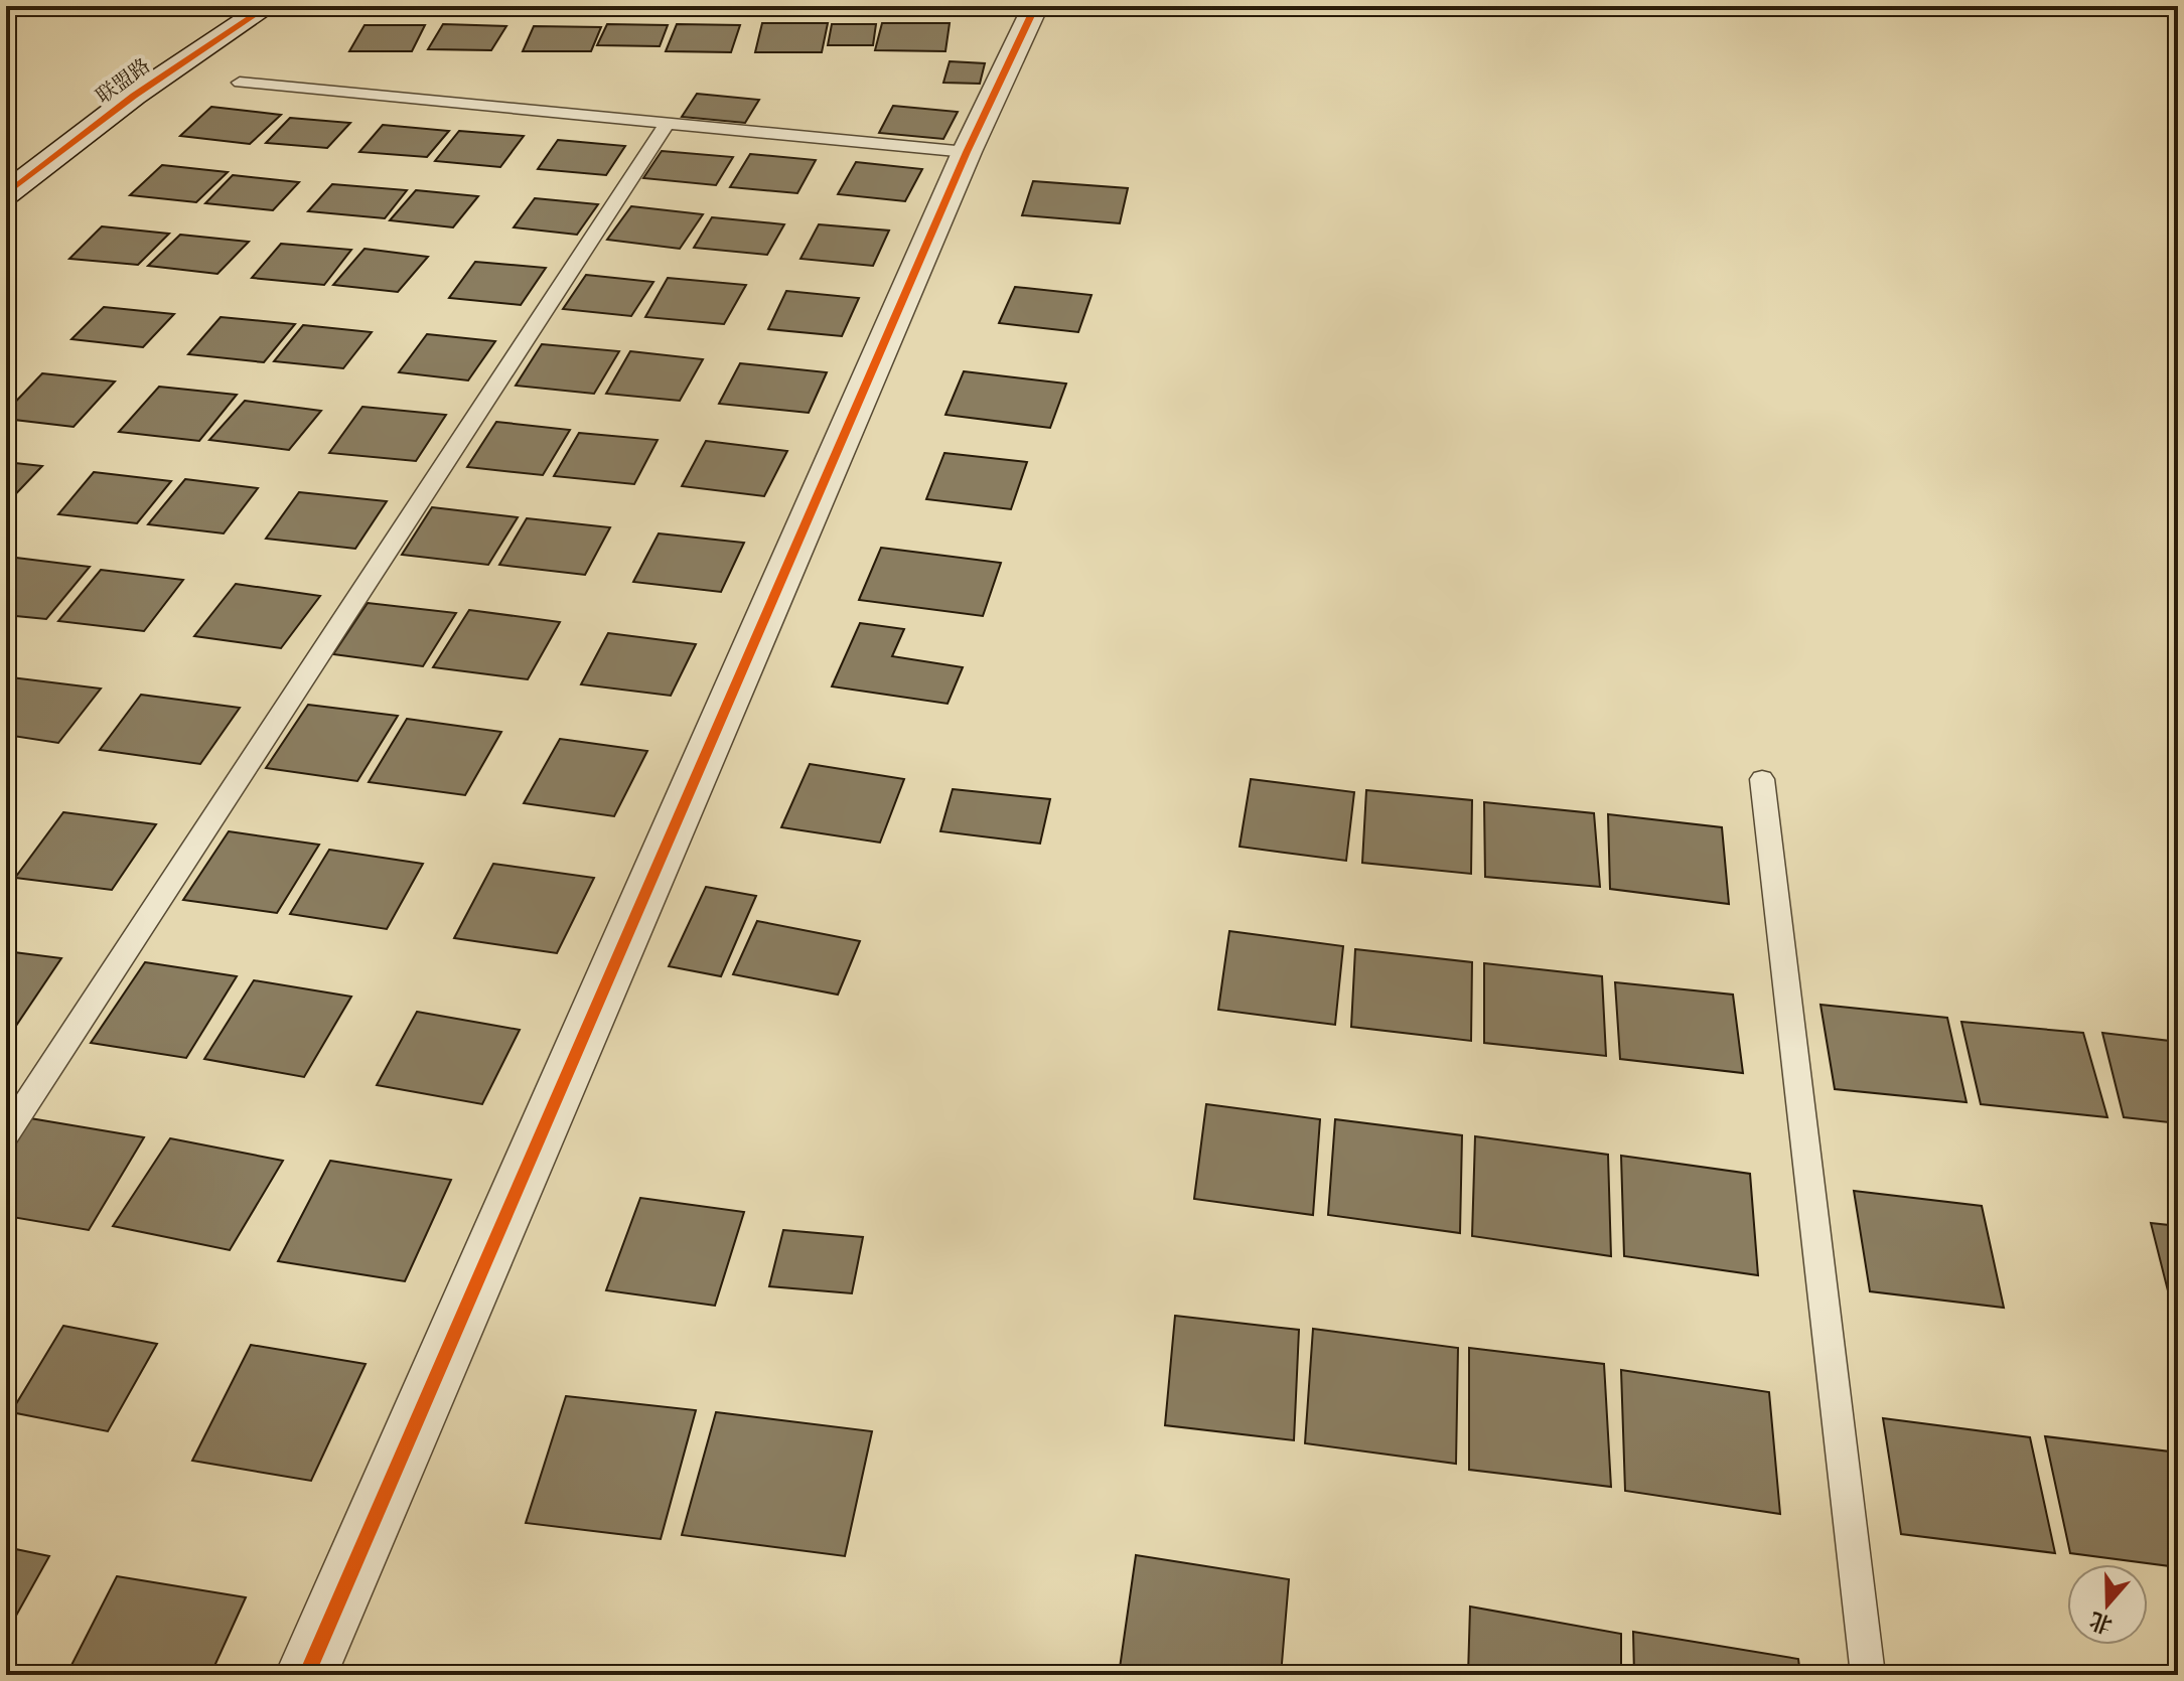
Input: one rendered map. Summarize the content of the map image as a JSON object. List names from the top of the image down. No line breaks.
{"streets":{"street":["联盟路"]},"north":"bottom"}
